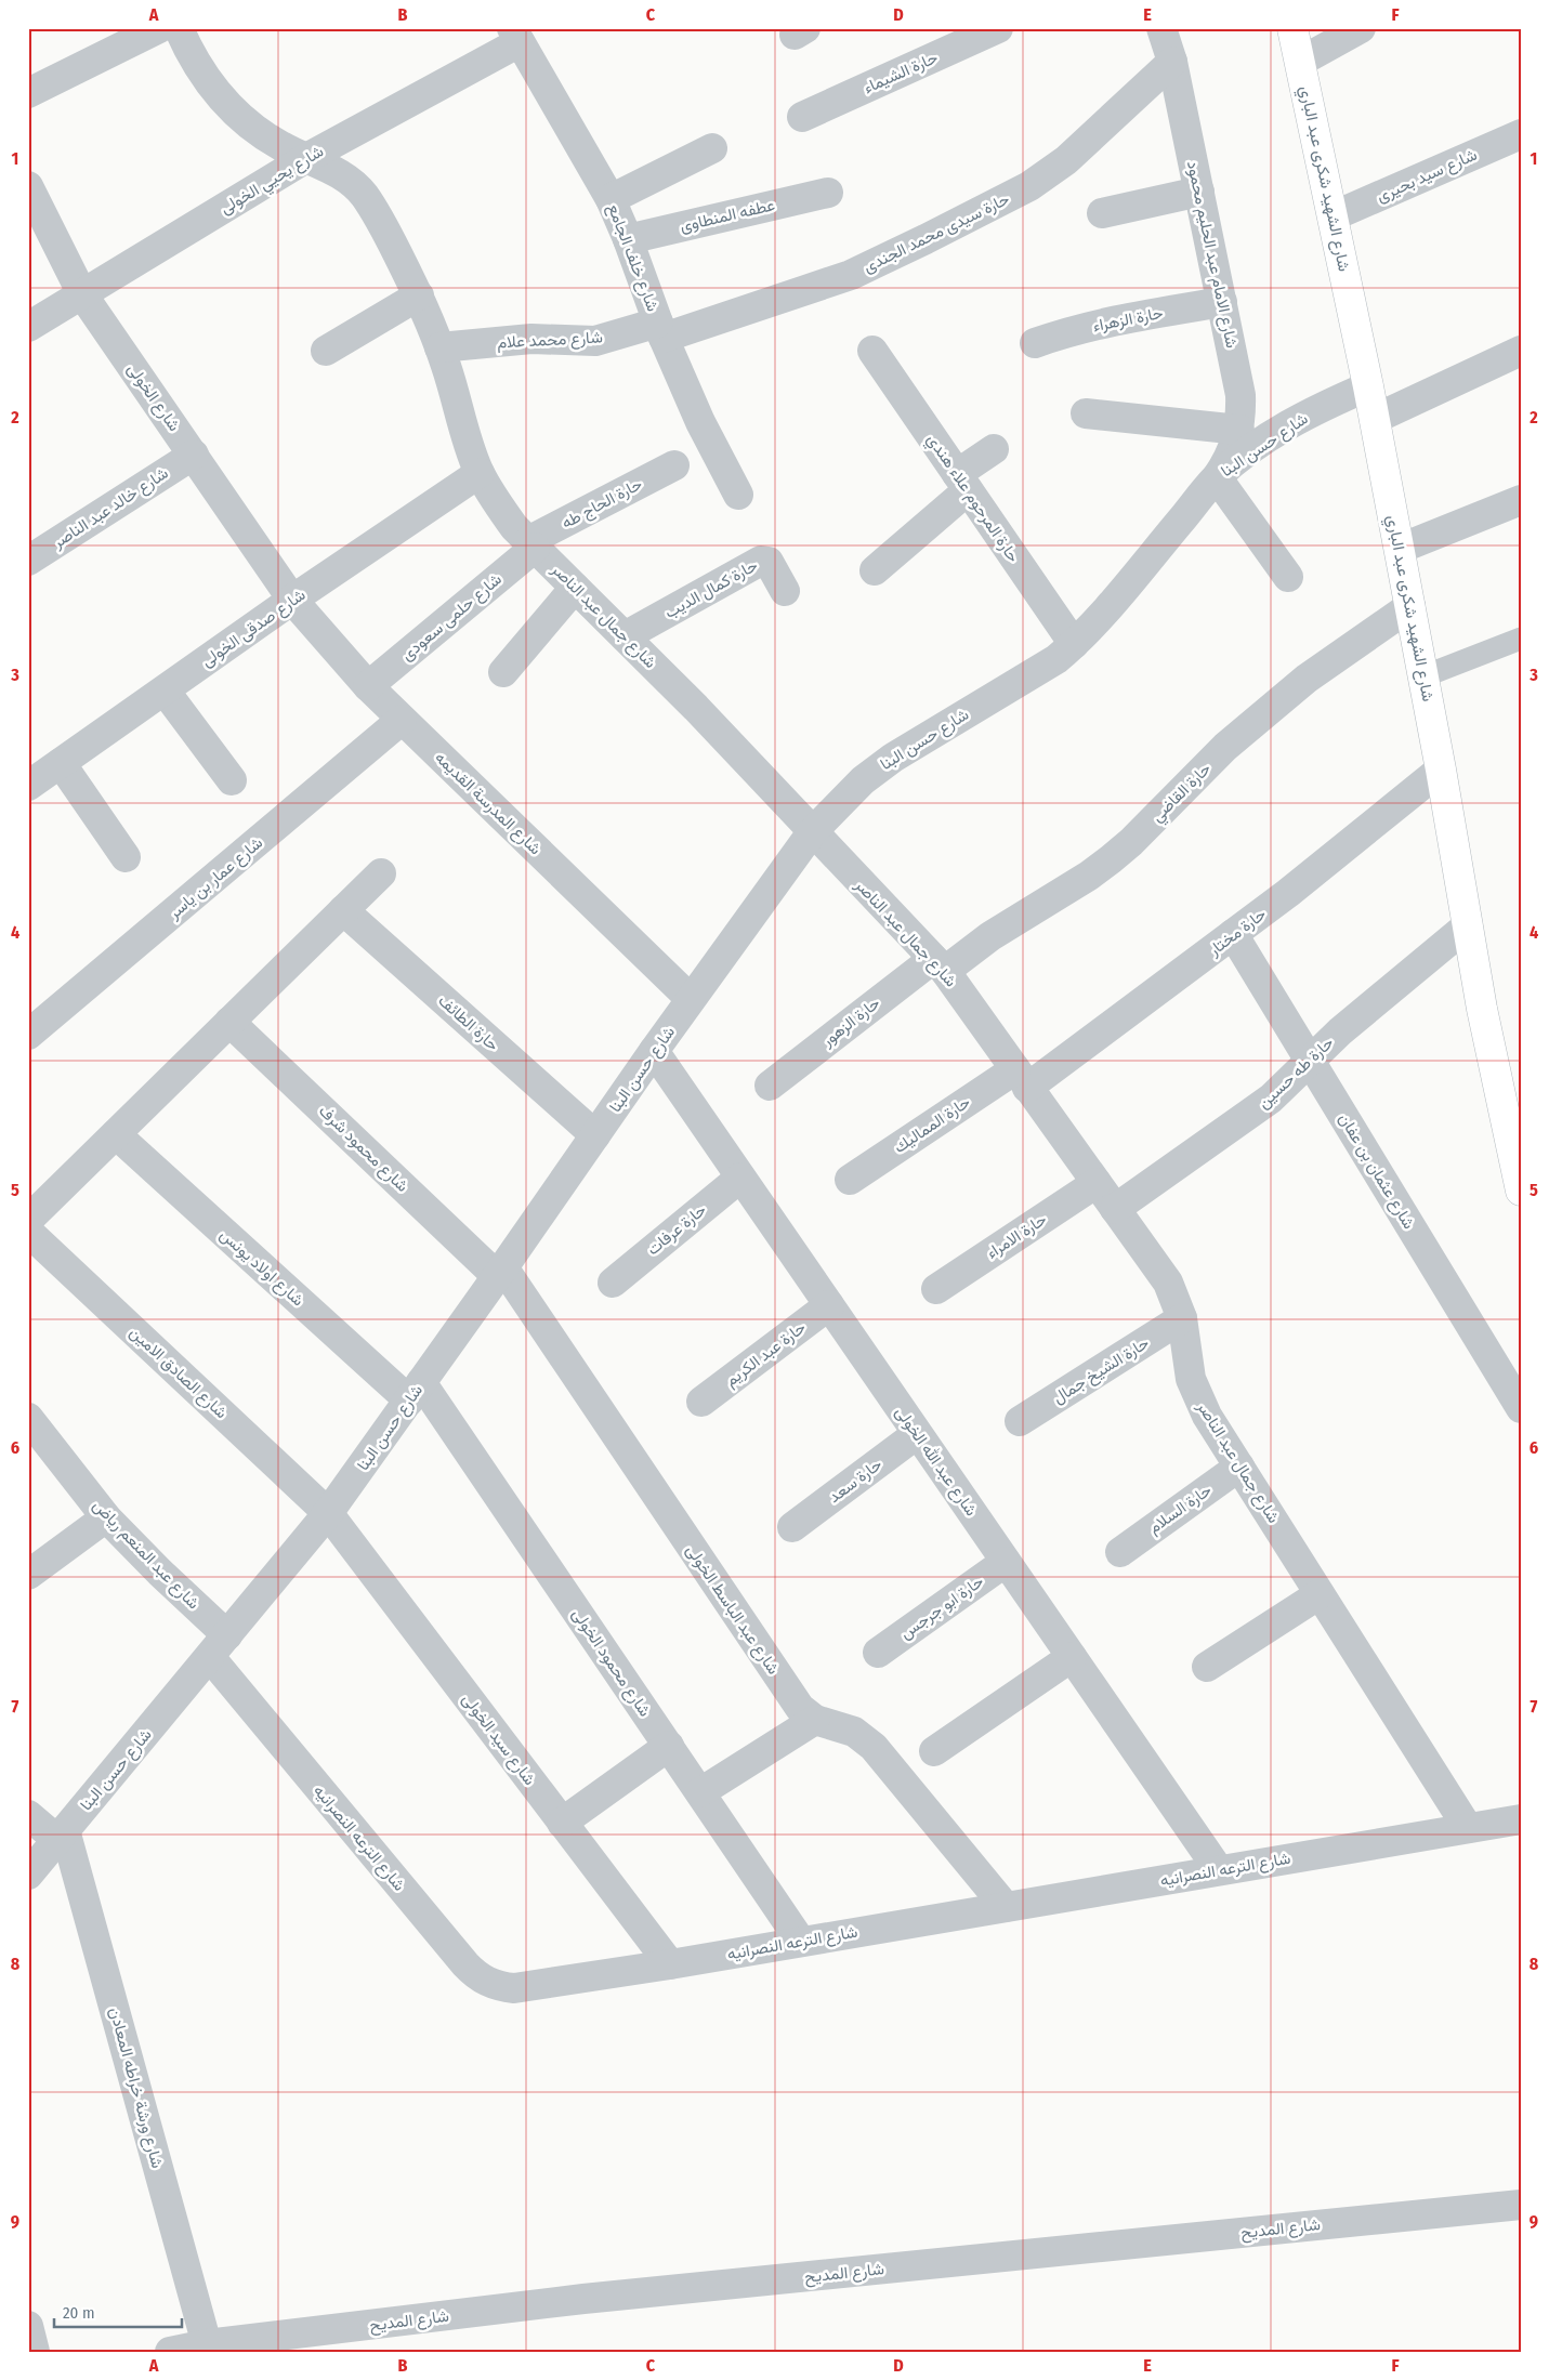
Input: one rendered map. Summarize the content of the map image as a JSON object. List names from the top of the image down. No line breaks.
{"streets":{"main road":["شارع الشهيد شكرى عبد الباري"],"street":["حارة الشيماء","شارع سيد بحيرى","شارع يحيي الخولى","عطفه المنطاوى","حارة سيدى محمد الجندى","شارع الامام عبد الحليم محمود","شارع خلف الجامع","حارة الزهراء","شارع محمد علام","شارع الخولى","شارع حسن البنا","حارة المرحوم علاء هندي","حارة الحاج طه","شارع خالد عبد الناصر","حارة كمال الديب","شارع جمال عبد الناصر","شارع حلمى سعودى","شارع صدقى الخولى","حارة القاضي","شارع المدرسة القديمه","شارع عمار بن ياسر","حارة مختار","حارة الزهور","حارة الطائف","حارة طه حسين","حارة المماليك","شارع محمود شرف","شارع عثمان بن عفان","حارة عرفات","حارة الامراء","شارع اولاد يونس","حارة عبد الكريم","حارة الشيخ جمال","شارع الصادق الامين","شارع عبد الله الخولى","حارة سعد","حارة السلام","شارع عبد المنعم رياض","حارة ابو جرجس","شارع عبد الباسط الخولى","شارع محمود الخولى","شارع سيد الخولى","شارع الترعه النصرانيه","شارع ورشة خراطه المعادن","شارع المديح"]},"crossings":[["شارع سيد بحيرى","شارع الشهيد شكرى عبد الباري"],["شارع الشهيد شكرى عبد الباري","شارع حسن البنا"],["شارع الشهيد شكرى عبد الباري","حارة القاضي"],["شارع الشهيد شكرى عبد الباري","حارة مختار"],["شارع الشهيد شكرى عبد الباري","حارة طه حسين"],["شارع يحيي الخولى","شارع خلف الجامع"],["شارع يحيي الخولى","شارع الخولى"],["شارع يحيي الخولى","شارع جمال عبد الناصر"],["عطفه المنطاوى","شارع خلف الجامع"],["حارة سيدى محمد الجندى","شارع الامام عبد الحليم محمود"],["حارة سيدى محمد الجندى","شارع خلف الجامع"],["حارة سيدى محمد الجندى","شارع محمد علام"],["شارع الامام عبد الحليم محمود","حارة الزهراء"],["شارع الامام عبد الحليم محمود","شارع حسن البنا"],["شارع خلف الجامع","شارع محمد علام"],["شارع محمد علام","شارع جمال عبد الناصر"],["شارع الخولى","شارع خالد عبد الناصر"],["شارع الخولى","شارع صدقى الخولى"],["شارع الخولى","شارع المدرسة القديمه"],["شارع حسن البنا","حارة المرحوم علاء هندي"],["شارع حسن البنا","شارع جمال عبد الناصر"],["شارع حسن البنا","شارع المدرسة القديمه"],["شارع حسن البنا","حارة الطائف"],["شارع حسن البنا","شارع محمود شرف"],["شارع حسن البنا","شارع اولاد يونس"],["شارع حسن البنا","شارع الصادق الامين"],["شارع حسن البنا","شارع عبد الله الخولى"],["شارع حسن البنا","شارع عبد المنعم رياض"],["شارع حسن البنا","شارع عبد الباسط الخولى"],["شارع حسن البنا","شارع محمود الخولى"],["شارع حسن البنا","شارع سيد الخولى"],["شارع حسن البنا","شارع الترعه النصرانيه"],["شارع حسن البنا","شارع ورشة خراطه المعادن"],["حارة الحاج طه","شارع جمال عبد الناصر"],["حارة الحاج طه","شارع حلمى سعودى"],["حارة كمال الديب","شارع جمال عبد الناصر"],["شارع جمال عبد الناصر","شارع حلمى سعودى"],["شارع جمال عبد الناصر","شارع صدقى الخولى"],["شارع جمال عبد الناصر","حارة القاضي"],["شارع جمال عبد الناصر","حارة مختار"],["شارع جمال عبد الناصر","حارة الزهور"],["شارع جمال عبد الناصر","حارة طه حسين"],["شارع جمال عبد الناصر","حارة المماليك"],["شارع جمال عبد الناصر","حارة الامراء"],["شارع جمال عبد الناصر","حارة الشيخ جمال"],["شارع جمال عبد الناصر","حارة السلام"],["شارع جمال عبد الناصر","شارع الترعه النصرانيه"],["شارع حلمى سعودى","شارع المدرسة القديمه"],["شارع صدقى الخولى","شارع المدرسة القديمه"],["حارة القاضي","حارة الزهور"],["شارع المدرسة القديمه","شارع عمار بن ياسر"],["حارة مختار","حارة المماليك"],["حارة مختار","شارع عثمان بن عفان"],["حارة طه حسين","شارع عثمان بن عفان"],["شارع محمود شرف","شارع عبد الباسط الخولى"],["حارة عرفات","شارع عبد الله الخولى"],["شارع اولاد يونس","شارع محمود الخولى"],["حارة عبد الكريم","شارع عبد الله الخولى"],["شارع الصادق الامين","شارع سيد الخولى"],["شارع عبد الله الخولى","حارة سعد"],["شارع عبد الله الخولى","حارة ابو جرجس"],["شارع عبد الله الخولى","شارع الترعه النصرانيه"],["شارع عبد المنعم رياض","شارع الترعه النصرانيه"],["شارع عبد الباسط الخولى","شارع الترعه النصرانيه"],["شارع محمود الخولى","شارع الترعه النصرانيه"],["شارع سيد الخولى","شارع الترعه النصرانيه"],["شارع ورشة خراطه المعادن","شارع المديح"]],"scale_bar":"20 m","grid":{"columns":["A","B","C","D","E","F"],"rows":["1","2","3","4","5","6","7","8","9"]}}
